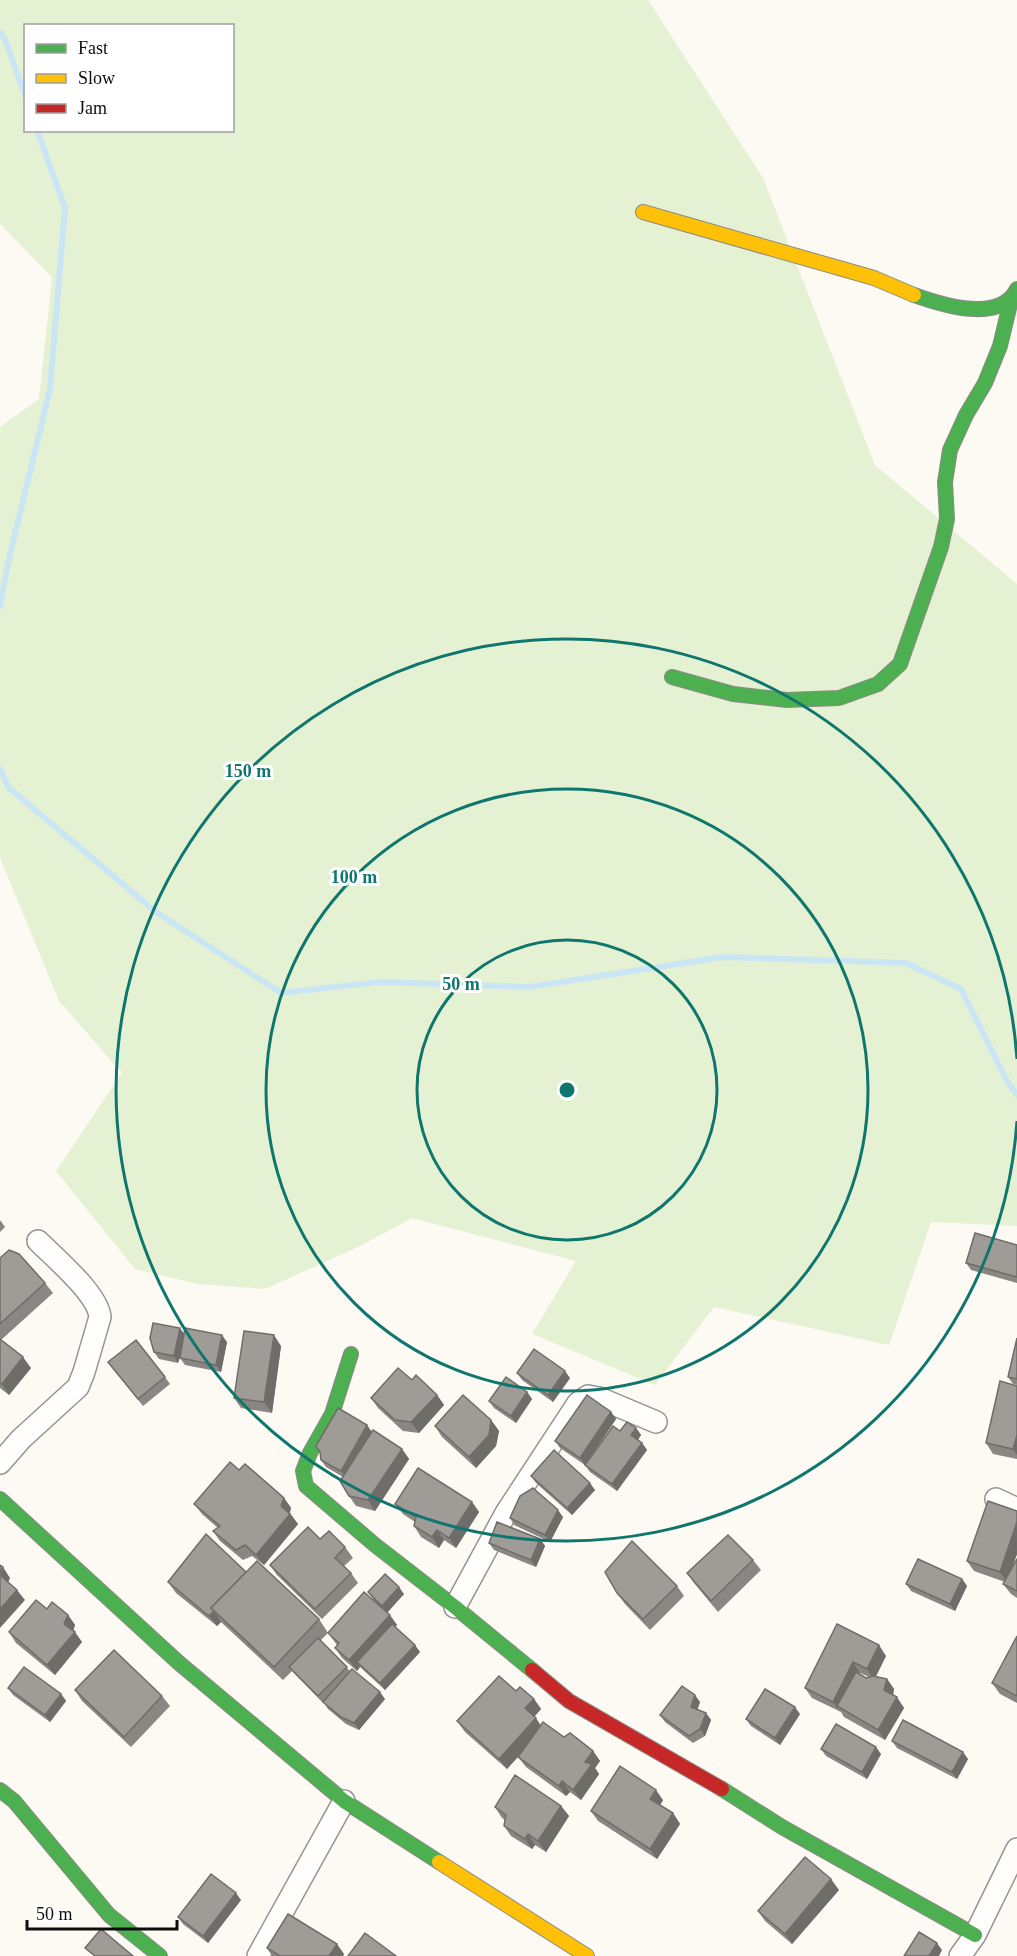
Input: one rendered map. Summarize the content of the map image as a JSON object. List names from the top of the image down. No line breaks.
{"legend":["Fast","Slow","Jam"],"scale_bar":"50 m","rings":["150 m","100 m","50 m"]}
